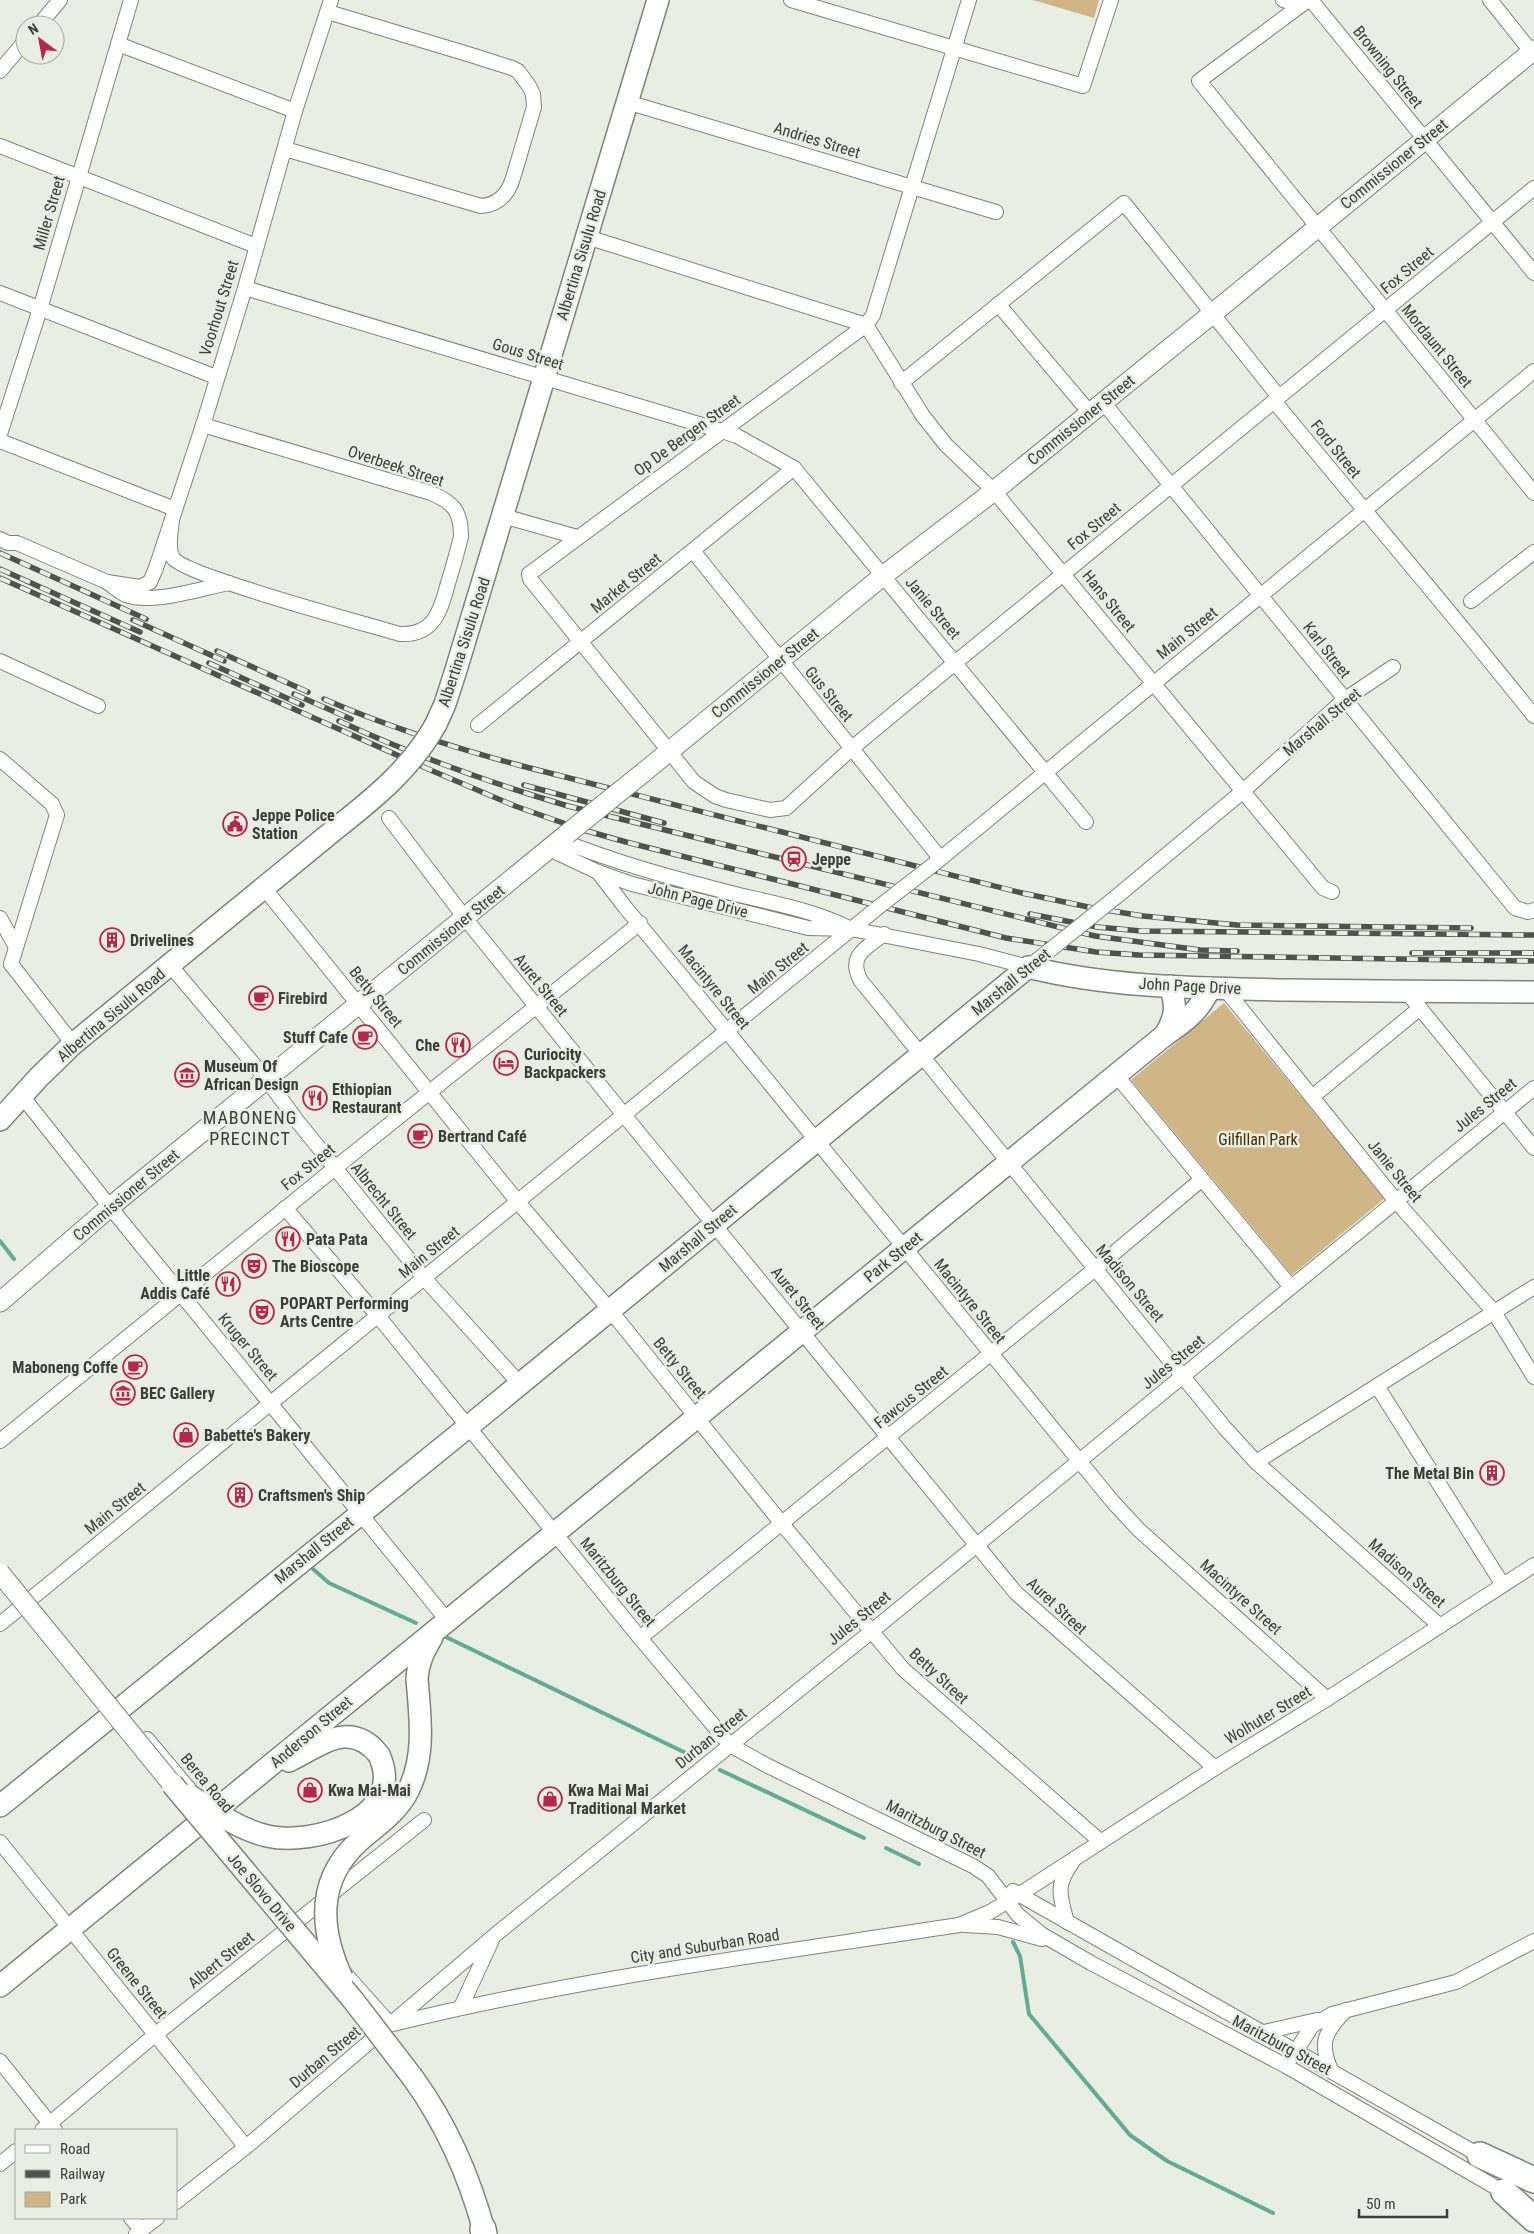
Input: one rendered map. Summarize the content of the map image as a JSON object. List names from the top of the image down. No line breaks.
{"streets":{"main road":["Commissioner Street","Albertina Sisulu Road","Marshall Street","John Page Drive","Park Street","Anderson Street","Joe Slovo Drive"],"street":["Browning Street","Andries Street","Miller Street","Fox Street","Voorhout Street","Mordaunt Street","Gous Street","Op De Bergen Street","Ford Street","Overbeek Street","Market Street","Hans Street","Janie Street","Main Street","Karl Street","Gus Street","Auret Street","Macintyre Street","Betty Street","Jules Street","Albrecht Street","Madison Street","Kruger Street","Fawcus Street","Maritzburg Street","Wolhuter Street","Durban Street","Berea Road","City and Suburban Road","Albert Street","Greene Street"]},"crossings":[["Browning Street","Commissioner Street"],["Browning Street","Fox Street"],["Browning Street","Mordaunt Street"],["Andries Street","Albertina Sisulu Road"],["Commissioner Street","Fox Street"],["Commissioner Street","Mordaunt Street"],["Commissioner Street","Ford Street"],["Commissioner Street","Hans Street"],["Commissioner Street","Janie Street"],["Commissioner Street","Karl Street"],["Commissioner Street","Gus Street"],["Commissioner Street","John Page Drive"],["Commissioner Street","Auret Street"],["Commissioner Street","Betty Street"],["Commissioner Street","Albrecht Street"],["Commissioner Street","Kruger Street"],["Albertina Sisulu Road","Gous Street"],["Albertina Sisulu Road","Betty Street"],["Albertina Sisulu Road","Albrecht Street"],["Albertina Sisulu Road","Kruger Street"],["Fox Street","Mordaunt Street"],["Fox Street","Ford Street"],["Fox Street","Hans Street"],["Fox Street","Janie Street"],["Fox Street","Karl Street"],["Fox Street","Gus Street"],["Fox Street","Auret Street"],["Fox Street","Macintyre Street"],["Fox Street","Betty Street"],["Fox Street","Albrecht Street"],["Fox Street","Kruger Street"],["Fox Street","Maritzburg Street"],["Voorhout Street","Gous Street"],["Voorhout Street","Overbeek Street"],["Mordaunt Street","Main Street"],["Gous Street","Op De Bergen Street"],["Gous Street","Market Street"],["Gous Street","Janie Street"],["Op De Bergen Street","Market Street"],["Op De Bergen Street","Hans Street"],["Ford Street","Main Street"],["Ford Street","Karl Street"],["Market Street","Janie Street"],["Market Street","Gus Street"],["Hans Street","Main Street"],["Hans Street","Marshall Street"],["Janie Street","Main Street"],["Janie Street","John Page Drive"],["Janie Street","Jules Street"],["Janie Street","Park Street"],["Main Street","Karl Street"],["Main Street","Gus Street"],["Main Street","John Page Drive"],["Main Street","Auret Street"],["Main Street","Macintyre Street"],["Main Street","Betty Street"],["Main Street","Albrecht Street"],["Main Street","Kruger Street"],["Main Street","Maritzburg Street"],["Main Street","Berea Road"],["Karl Street","Marshall Street"],["Marshall Street","John Page Drive"],["Marshall Street","Auret Street"],["Marshall Street","Macintyre Street"],["Marshall Street","Betty Street"],["Marshall Street","Albrecht Street"],["Marshall Street","Madison Street"],["Marshall Street","Kruger Street"],["Marshall Street","Maritzburg Street"],["Marshall Street","Berea Road"],["John Page Drive","Macintyre Street"],["John Page Drive","Park Street"],["John Page Drive","Madison Street"],["Auret Street","Jules Street"],["Auret Street","Park Street"],["Auret Street","Fawcus Street"],["Auret Street","Wolhuter Street"],["Macintyre Street","Jules Street"],["Macintyre Street","Park Street"],["Macintyre Street","Fawcus Street"],["Macintyre Street","Wolhuter Street"],["Betty Street","Jules Street"],["Betty Street","Park Street"],["Betty Street","Fawcus Street"],["Betty Street","Wolhuter Street"],["Jules Street","Madison Street"],["Jules Street","Durban Street"],["Park Street","Madison Street"],["Park Street","Anderson Street"],["Madison Street","Fawcus Street"],["Madison Street","Wolhuter Street"],["Kruger Street","Anderson Street"],["Fawcus Street","Maritzburg Street"],["Maritzburg Street","Wolhuter Street"],["Maritzburg Street","Anderson Street"],["Maritzburg Street","Durban Street"],["Maritzburg Street","City and Suburban Road"],["Wolhuter Street","City and Suburban Road"],["Anderson Street","Berea Road"],["Anderson Street","Greene Street"],["Durban Street","Berea Road"],["Durban Street","City and Suburban Road"],["Durban Street","Greene Street"],["Berea Road","City and Suburban Road"],["Berea Road","Albert Street"],["Albert Street","Greene Street"]],"districts":["MABONENG PRECINCT"],"parks":["Gilfillan Park"],"places":{"public building":["Jeppe Police Station"],"station":["Jeppe"],"building":["Drivelines","The Metal Bin","Craftsmen's Ship"],"cafe":["Firebird","Stuff Cafe","Bertrand Café","Maboneng Coffe"],"restaurant":["Che","Ethiopian Restaurant","Pata Pata","Little Addis Café"],"hotel":["Curiocity Backpackers"],"museum":["Museum Of African Design","BEC Gallery"],"theatre":["The Bioscope","POPART Performing Arts Centre"],"shop":["Babette's Bakery","Kwa Mai-Mai","Kwa Mai Mai Traditional Market"]},"legend":["Road","Railway","Park"],"scale_bar":"50 m","north":"top left"}
